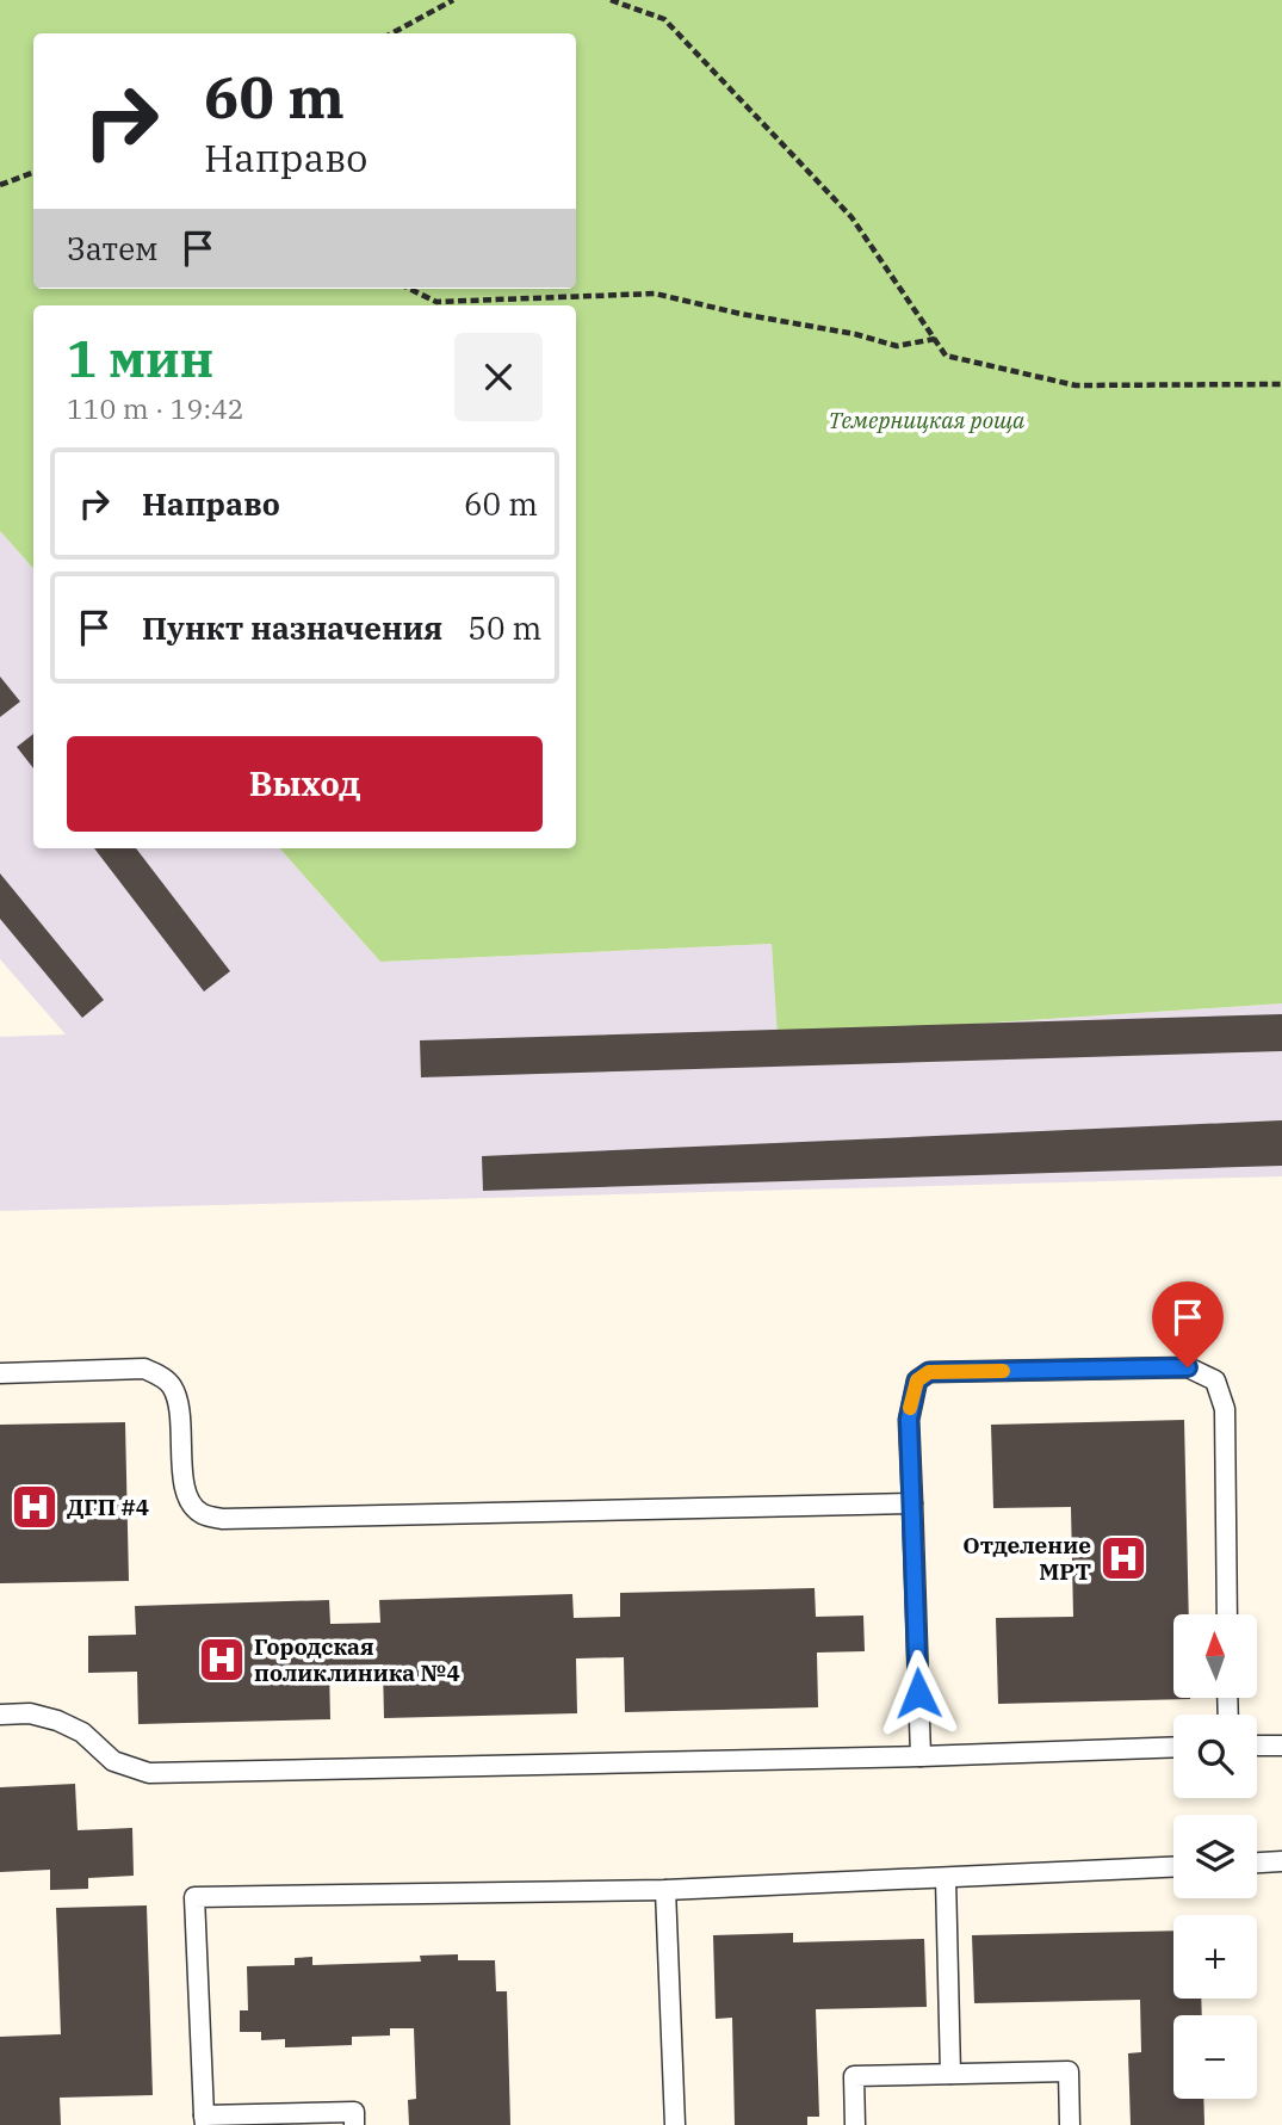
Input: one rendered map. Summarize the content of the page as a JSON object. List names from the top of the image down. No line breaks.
{"parks":["Темерницкая роща"],"places":{"hospital":["ДГП #4","Отделение МРТ","Городская поликлиника №4"]},"north":"top","page":{"turn":["60 m","Направо"],"then":"Затем","heading":["1 мин","110 m · 19:42"],"list":[{"name":"Направо","value":"60 m"},{"name":"Пункт назначения","value":"50 m"}],"buttons":"Выход","map_buttons":["+","−"]}}
